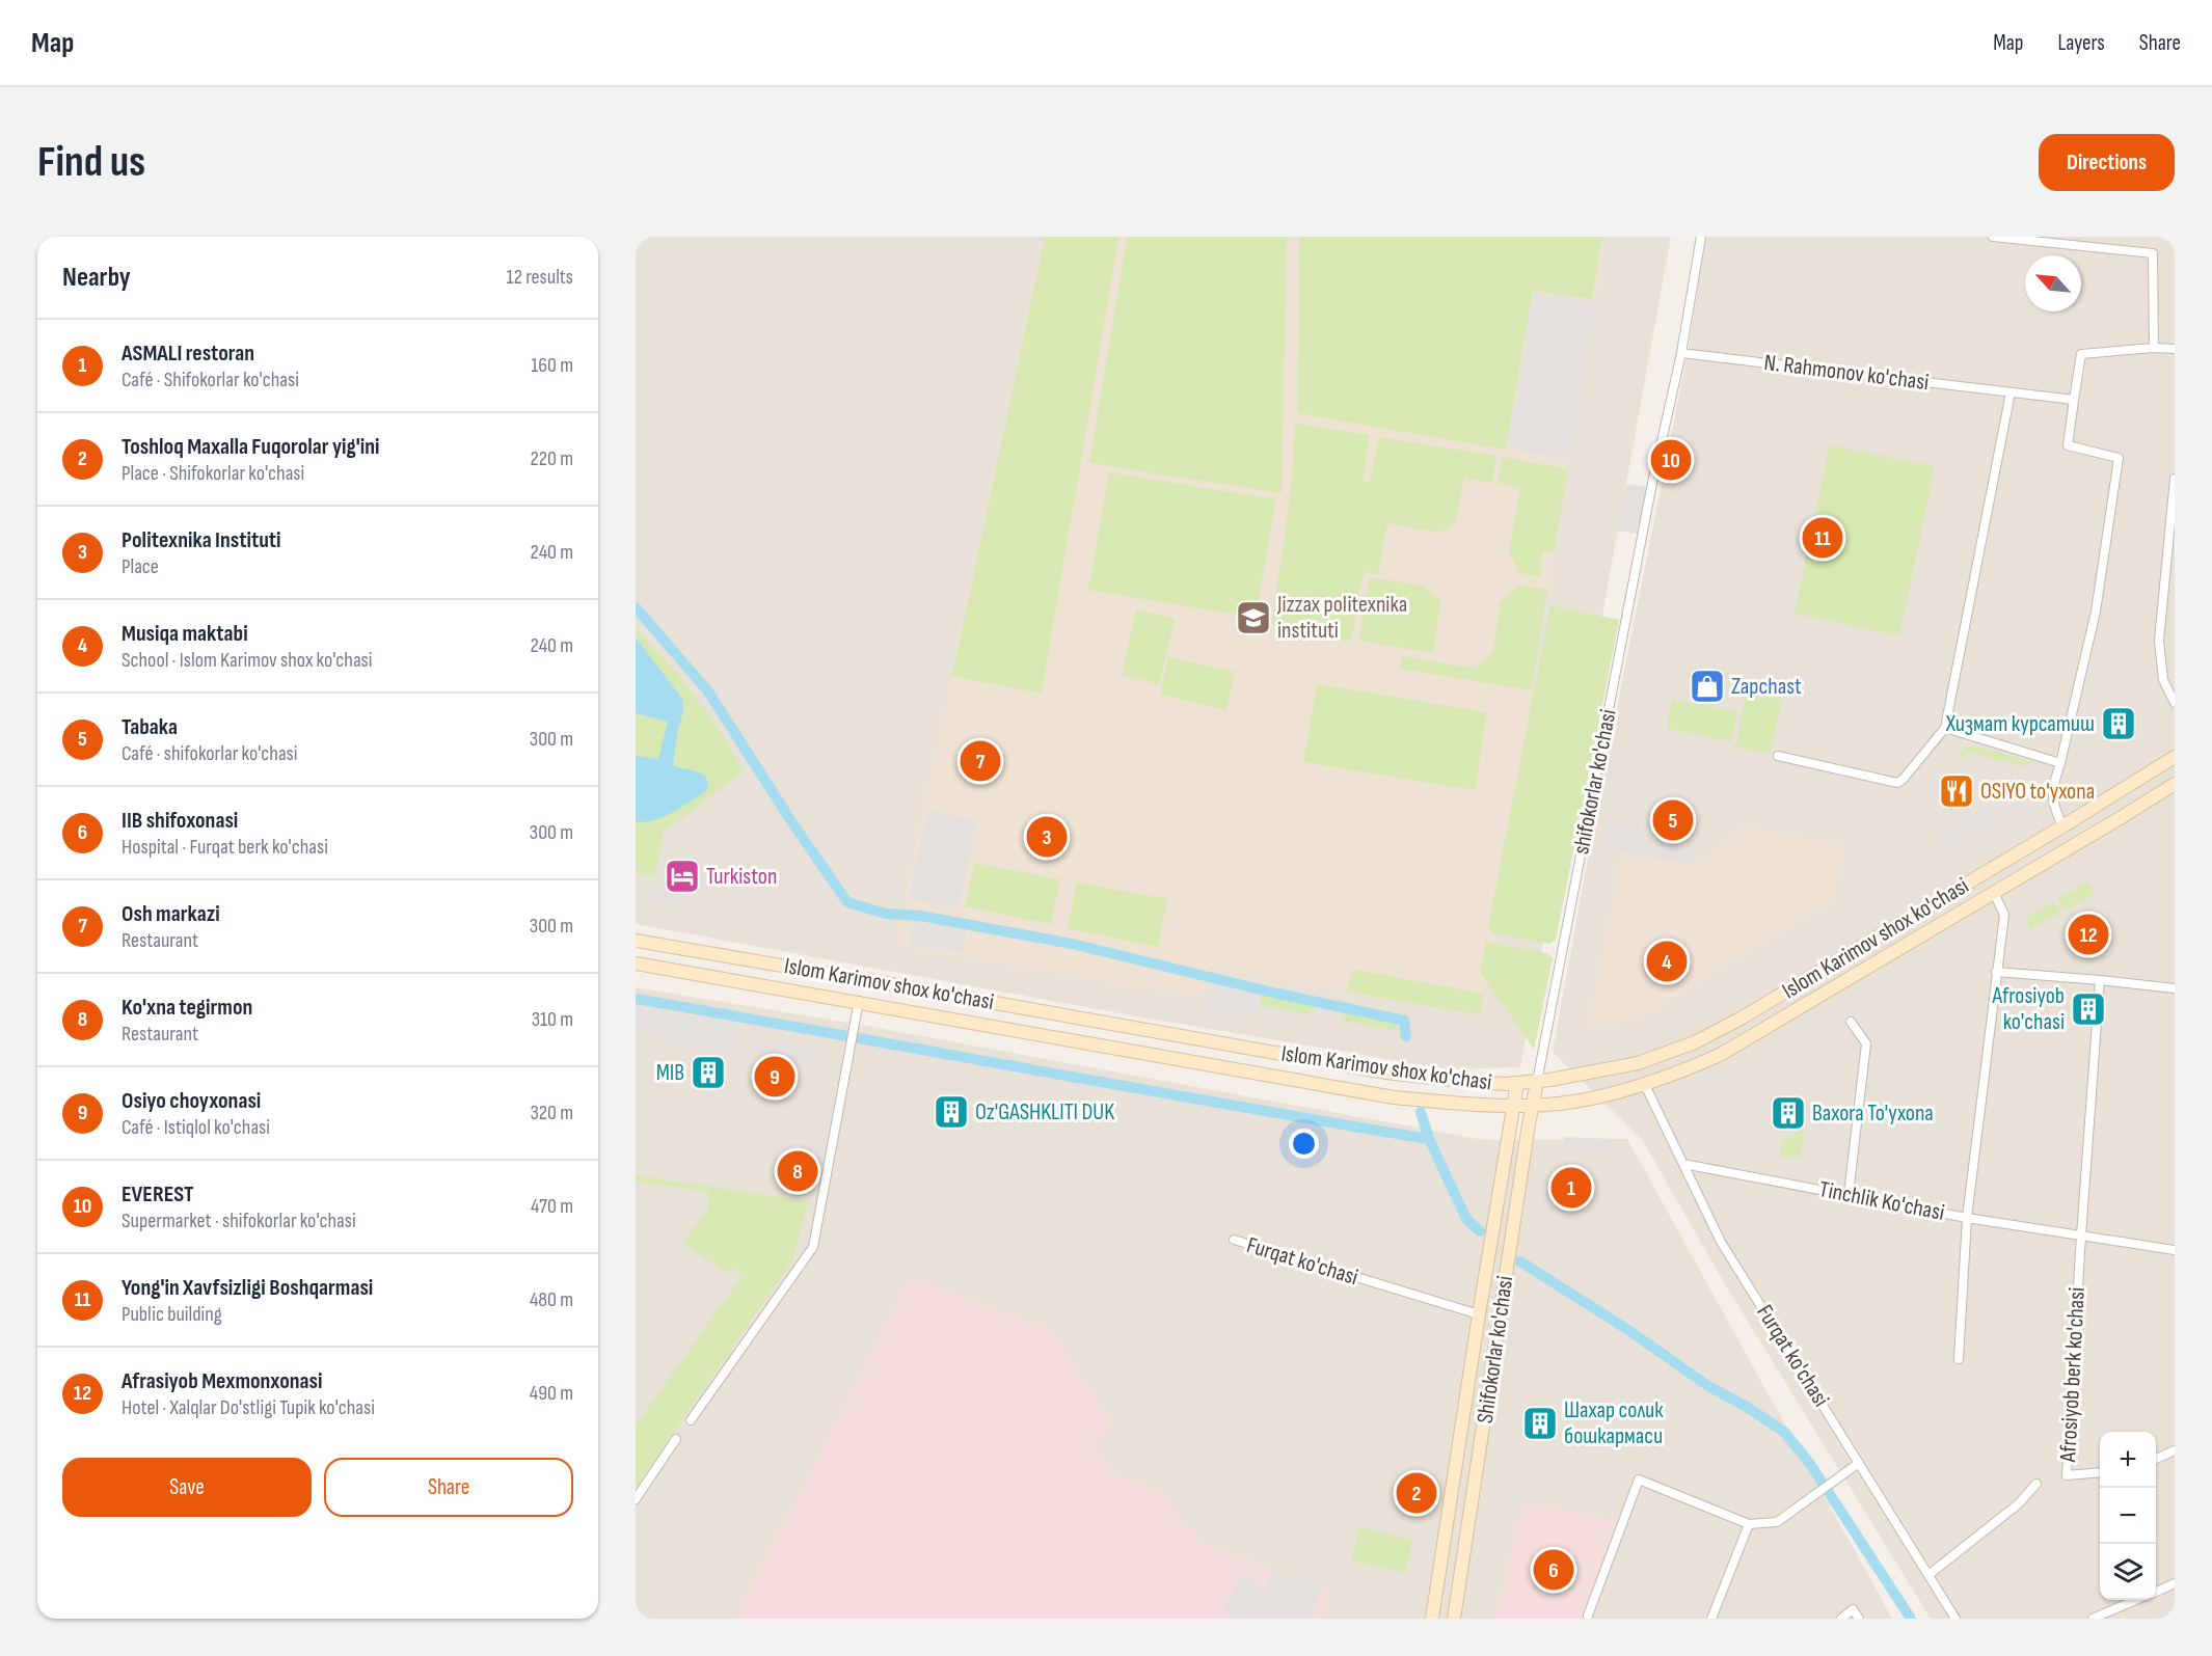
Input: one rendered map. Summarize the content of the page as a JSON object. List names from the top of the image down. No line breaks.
{"streets":{"main road":["Islom Karimov shox ko'chasi","Shifokorlar ko'chasi"],"street":["N. Rahmonov ko'chasi","shifokorlar ko'chasi","Tinchlik Ko'chasi","Furqat ko'chasi","Afrosiyob berk ko'chasi"]},"crossings":[["N. Rahmonov ko'chasi","shifokorlar ko'chasi"],["shifokorlar ko'chasi","Islom Karimov shox ko'chasi"],["shifokorlar ko'chasi","Shifokorlar ko'chasi"],["Islom Karimov shox ko'chasi","Furqat ko'chasi"],["Islom Karimov shox ko'chasi","Shifokorlar ko'chasi"],["Tinchlik Ko'chasi","Furqat ko'chasi"],["Tinchlik Ko'chasi","Afrosiyob berk ko'chasi"],["Furqat ko'chasi","Shifokorlar ko'chasi"]],"places":{"school or university":["Jizzax politexnika instituti"],"shop":["Zapchast"],"building":["Хизмат курсатиш","Afrosiyob ko'chasi","MIB","Oz'GASHKLITI DUK","Baxora To'yxona","Шахар солик бошкармаси"],"restaurant":["OSIYO to'yxona"],"hotel":["Turkiston"]},"north":"top left","page":{"header":"Map","nav":["Map","Layers","Share"],"buttons":["Directions",["Save","Share"]],"title":"Find us","heading":["Nearby","12 results"],"list":[{"mark":"1","name":"ASMALI restoran","note":"Café · Shifokorlar ko'chasi","value":"160 m"},{"mark":"2","name":"Toshloq Maxalla Fuqorolar yig'ini","note":"Place · Shifokorlar ko'chasi","value":"220 m"},{"mark":"3","name":"Politexnika Instituti","note":"Place","value":"240 m"},{"mark":"4","name":"Musiqa maktabi","note":"School · Islom Karimov shox ko'chasi","value":"240 m"},{"mark":"5","name":"Tabaka","note":"Café · shifokorlar ko'chasi","value":"300 m"},{"mark":"6","name":"IIB shifoxonasi","note":"Hospital · Furqat berk ko'chasi","value":"300 m"},{"mark":"7","name":"Osh markazi","note":"Restaurant","value":"300 m"},{"mark":"8","name":"Ko'xna tegirmon","note":"Restaurant","value":"310 m"},{"mark":"9","name":"Osiyo choyxonasi","note":"Café · Istiqlol ko'chasi","value":"320 m"},{"mark":"10","name":"EVEREST","note":"Supermarket · shifokorlar ko'chasi","value":"470 m"},{"mark":"11","name":"Yong'in Xavfsizligi Boshqarmasi","note":"Public building","value":"480 m"},{"mark":"12","name":"Afrasiyob Mexmonxonasi","note":"Hotel · Xalqlar Do'stligi Tupik ko'chasi","value":"490 m"}],"pins":["10","11","7","5","3","12","4","9","8","1","2","6"],"map_buttons":["+","−"]}}
